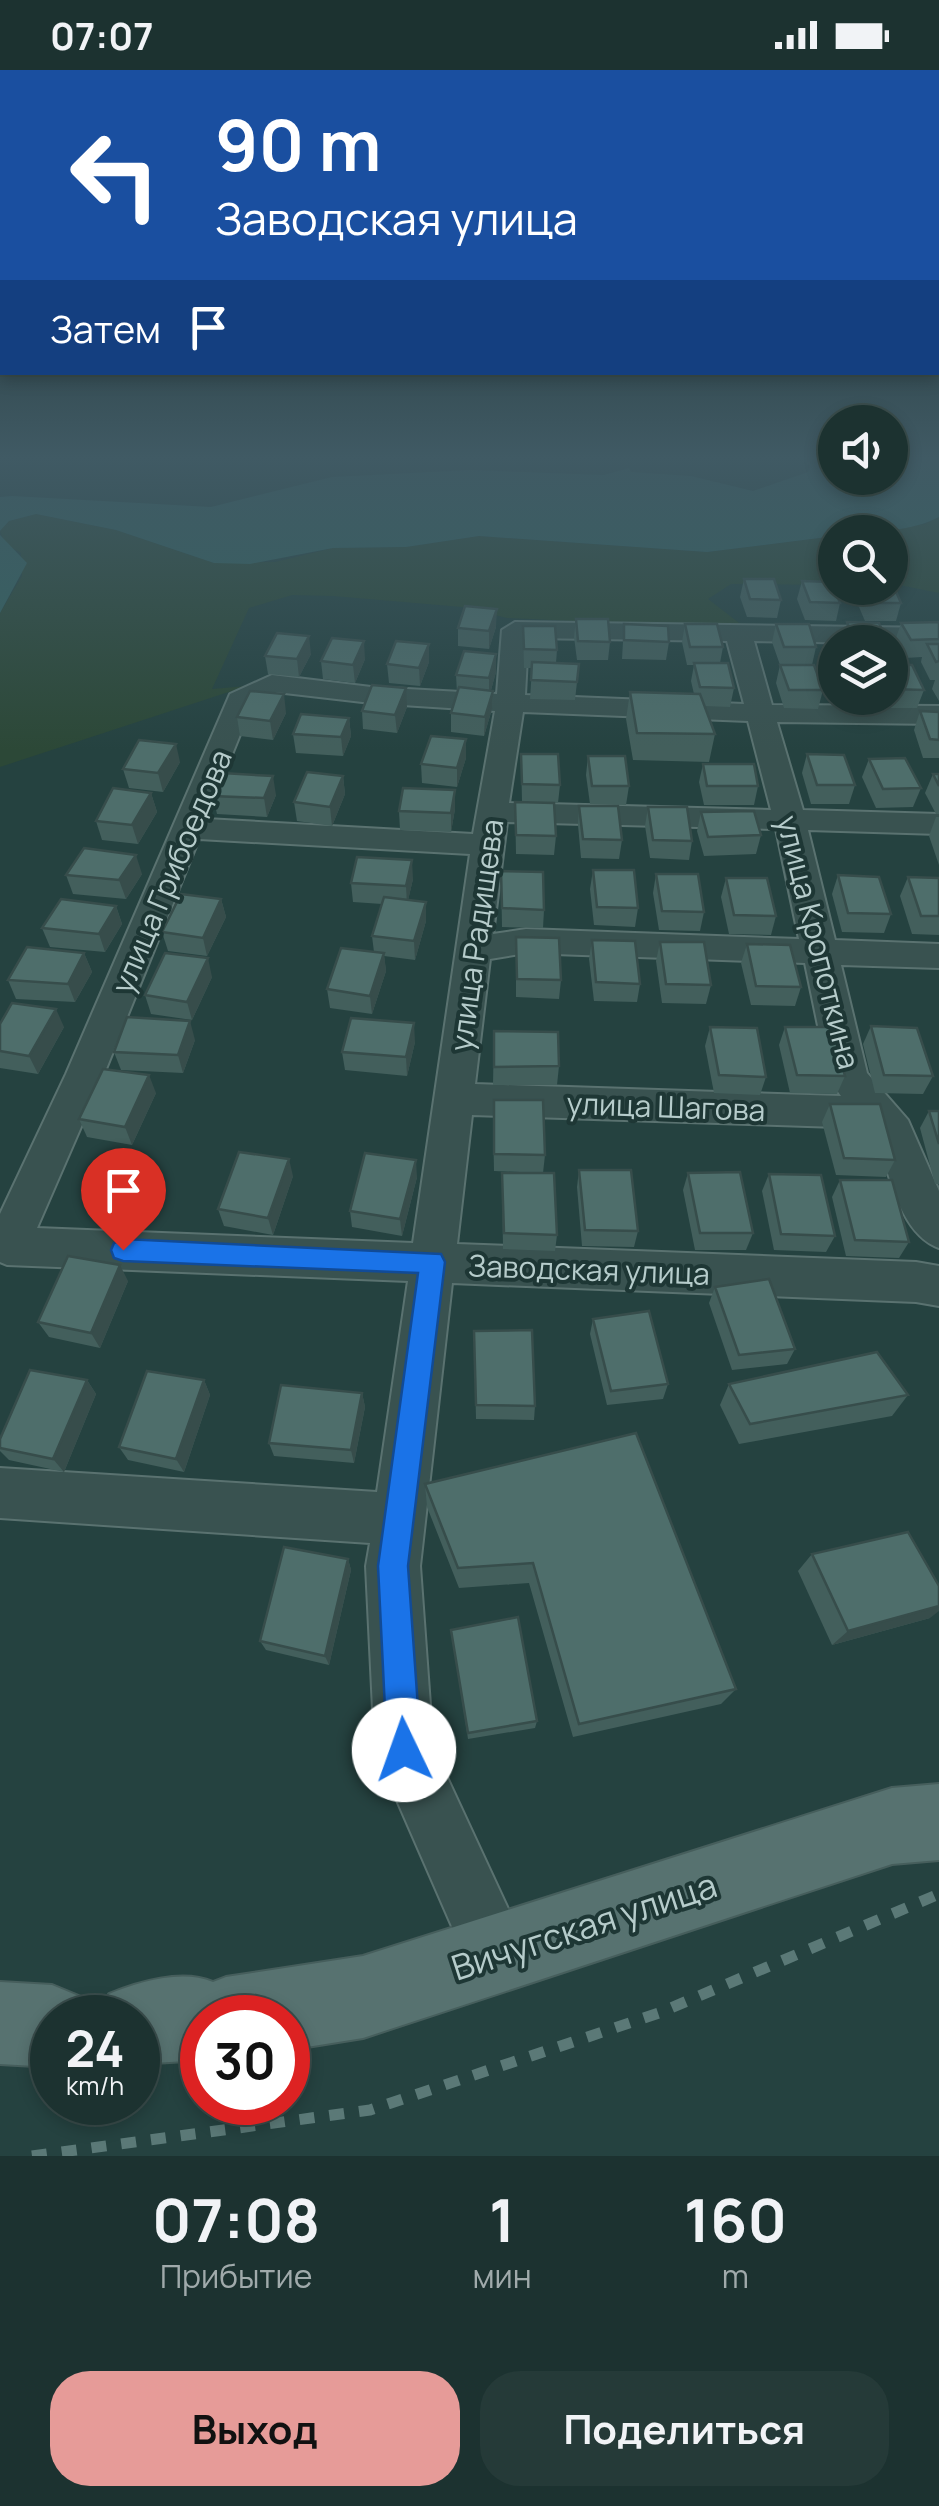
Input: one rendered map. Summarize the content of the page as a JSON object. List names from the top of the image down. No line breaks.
{"streets":{"main road":["Вичугская улица"],"street":["улица Грибоедова","улица Радищева","улица Кропоткина","улица Шагова","Заводская улица"]},"crossings":[["улица Грибоедова","улица Радищева"],["улица Грибоедова","Заводская улица"],["улица Радищева","улица Кропоткина"],["улица Радищева","улица Шагова"],["улица Радищева","Заводская улица"],["улица Радищева","Вичугская улица"],["улица Кропоткина","улица Шагова"]],"page":{"status":"07:07","turn":["90 m","Заводская улица"],"then":"Затем","speed":"24 km/h","limit":"30","eta":["07:08","Прибытие","1","мин","160","m"],"buttons":["Выход","Поделиться"]}}
